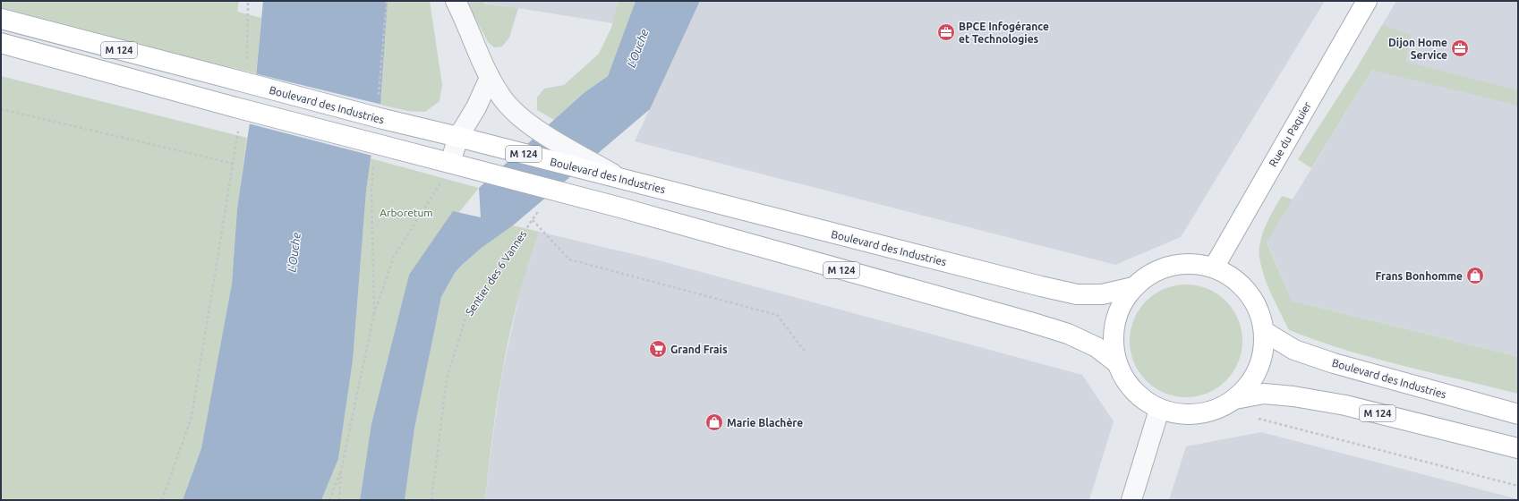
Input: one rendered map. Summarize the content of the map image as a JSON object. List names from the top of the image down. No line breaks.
{"streets":{"main road":["M 124","Boulevard des Industries","Rue du Paquier"],"path":["Sentier des 6 Vannes"]},"water":["L'Ouche"],"parks":["Arboretum"],"places":{"office":["BPCE Infogérance et Technologies","Dijon Home Service"],"shop":["Frans Bonhomme","Marie Blachère"],"supermarket":["Grand Frais"]}}
